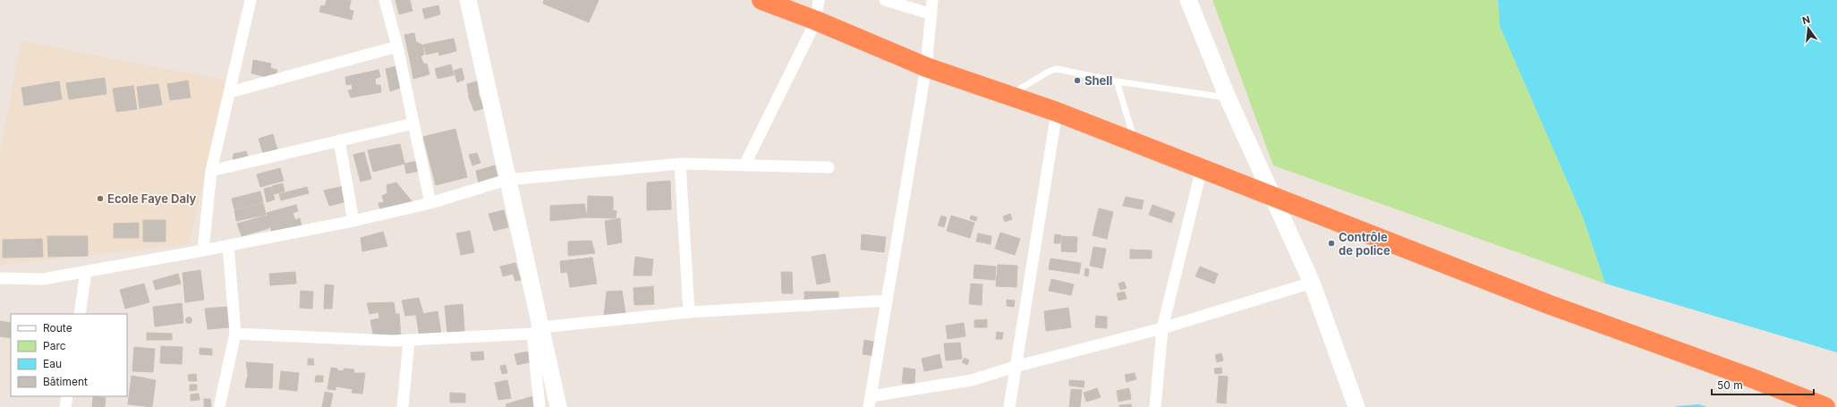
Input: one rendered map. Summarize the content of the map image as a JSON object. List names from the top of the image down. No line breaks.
{"places":["Shell","Ecole Faye Daly","Contrôle de police"],"legend":["Route","Parc","Eau","Bâtiment"],"scale_bar":"50 m","north":"top"}
